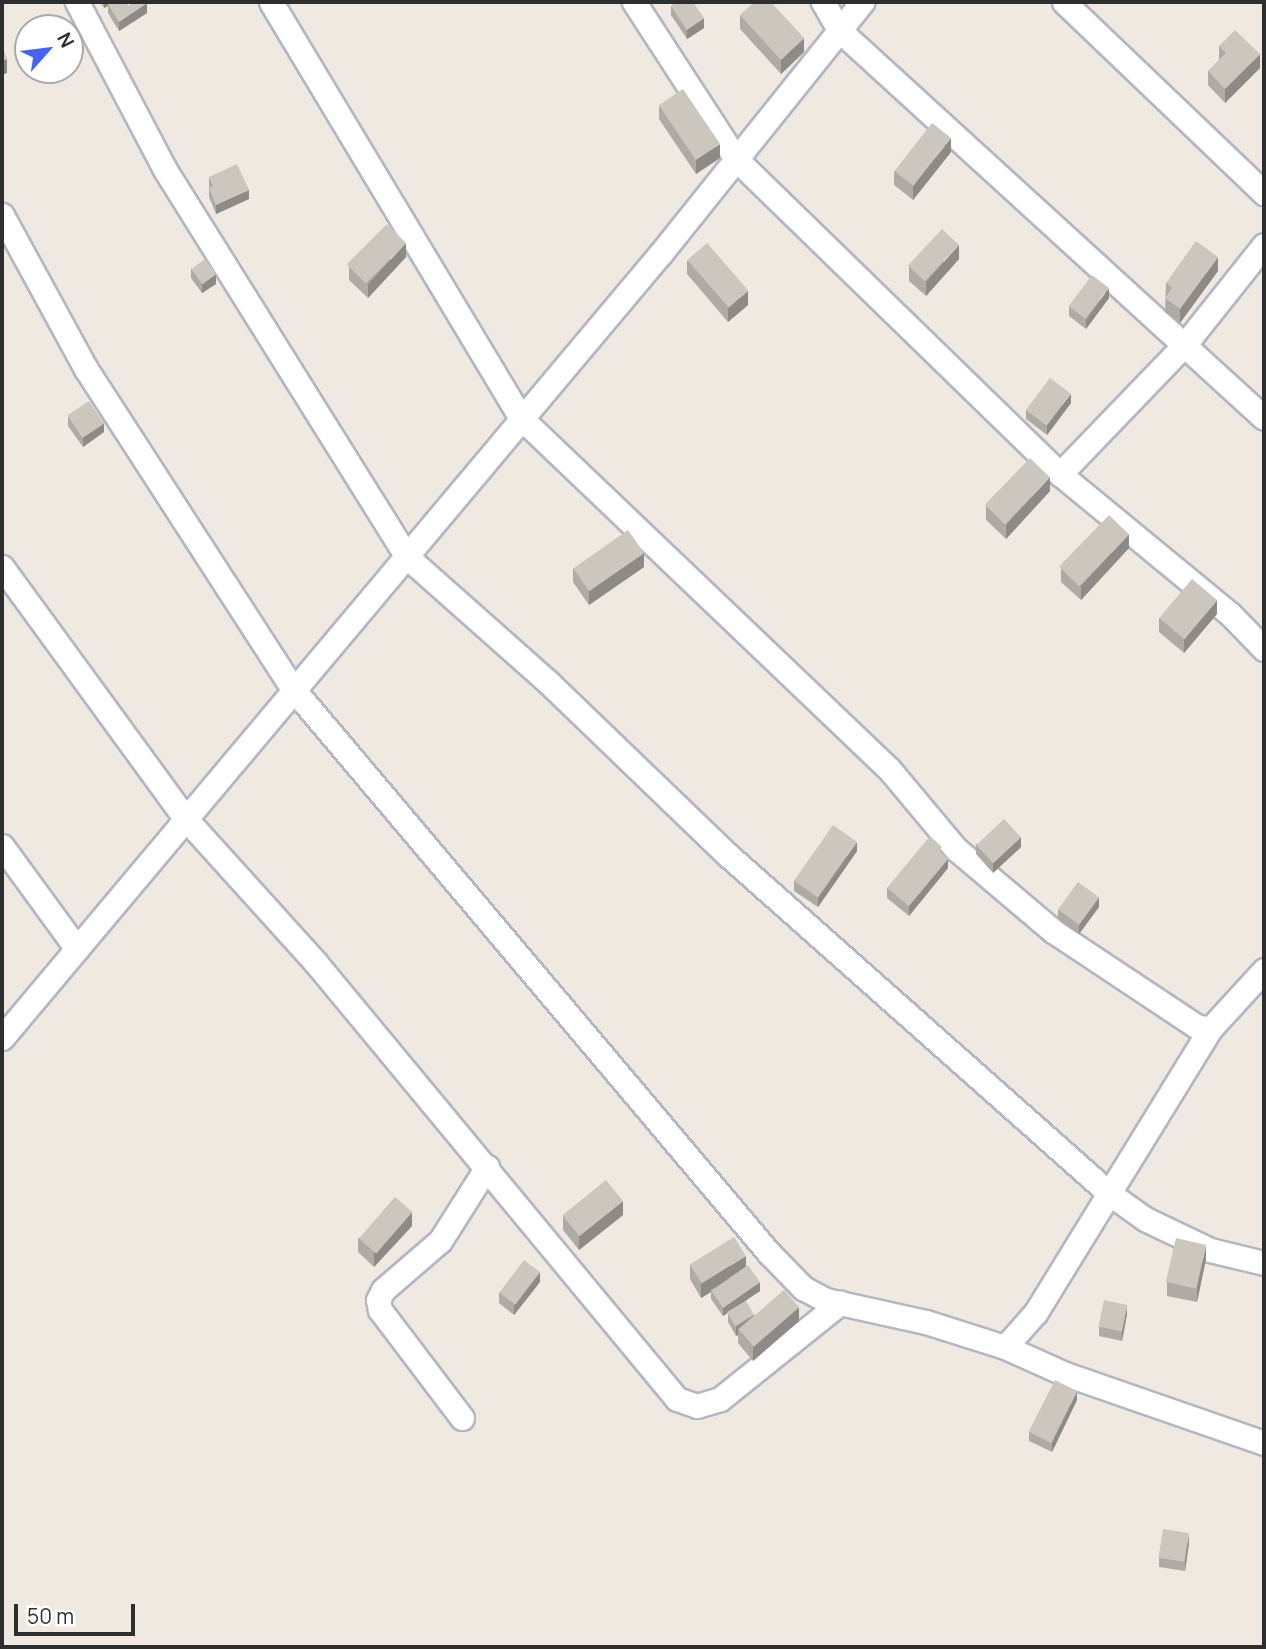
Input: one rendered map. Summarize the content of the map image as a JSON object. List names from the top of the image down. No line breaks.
{"scale_bar":"50 m","north":"top right"}
